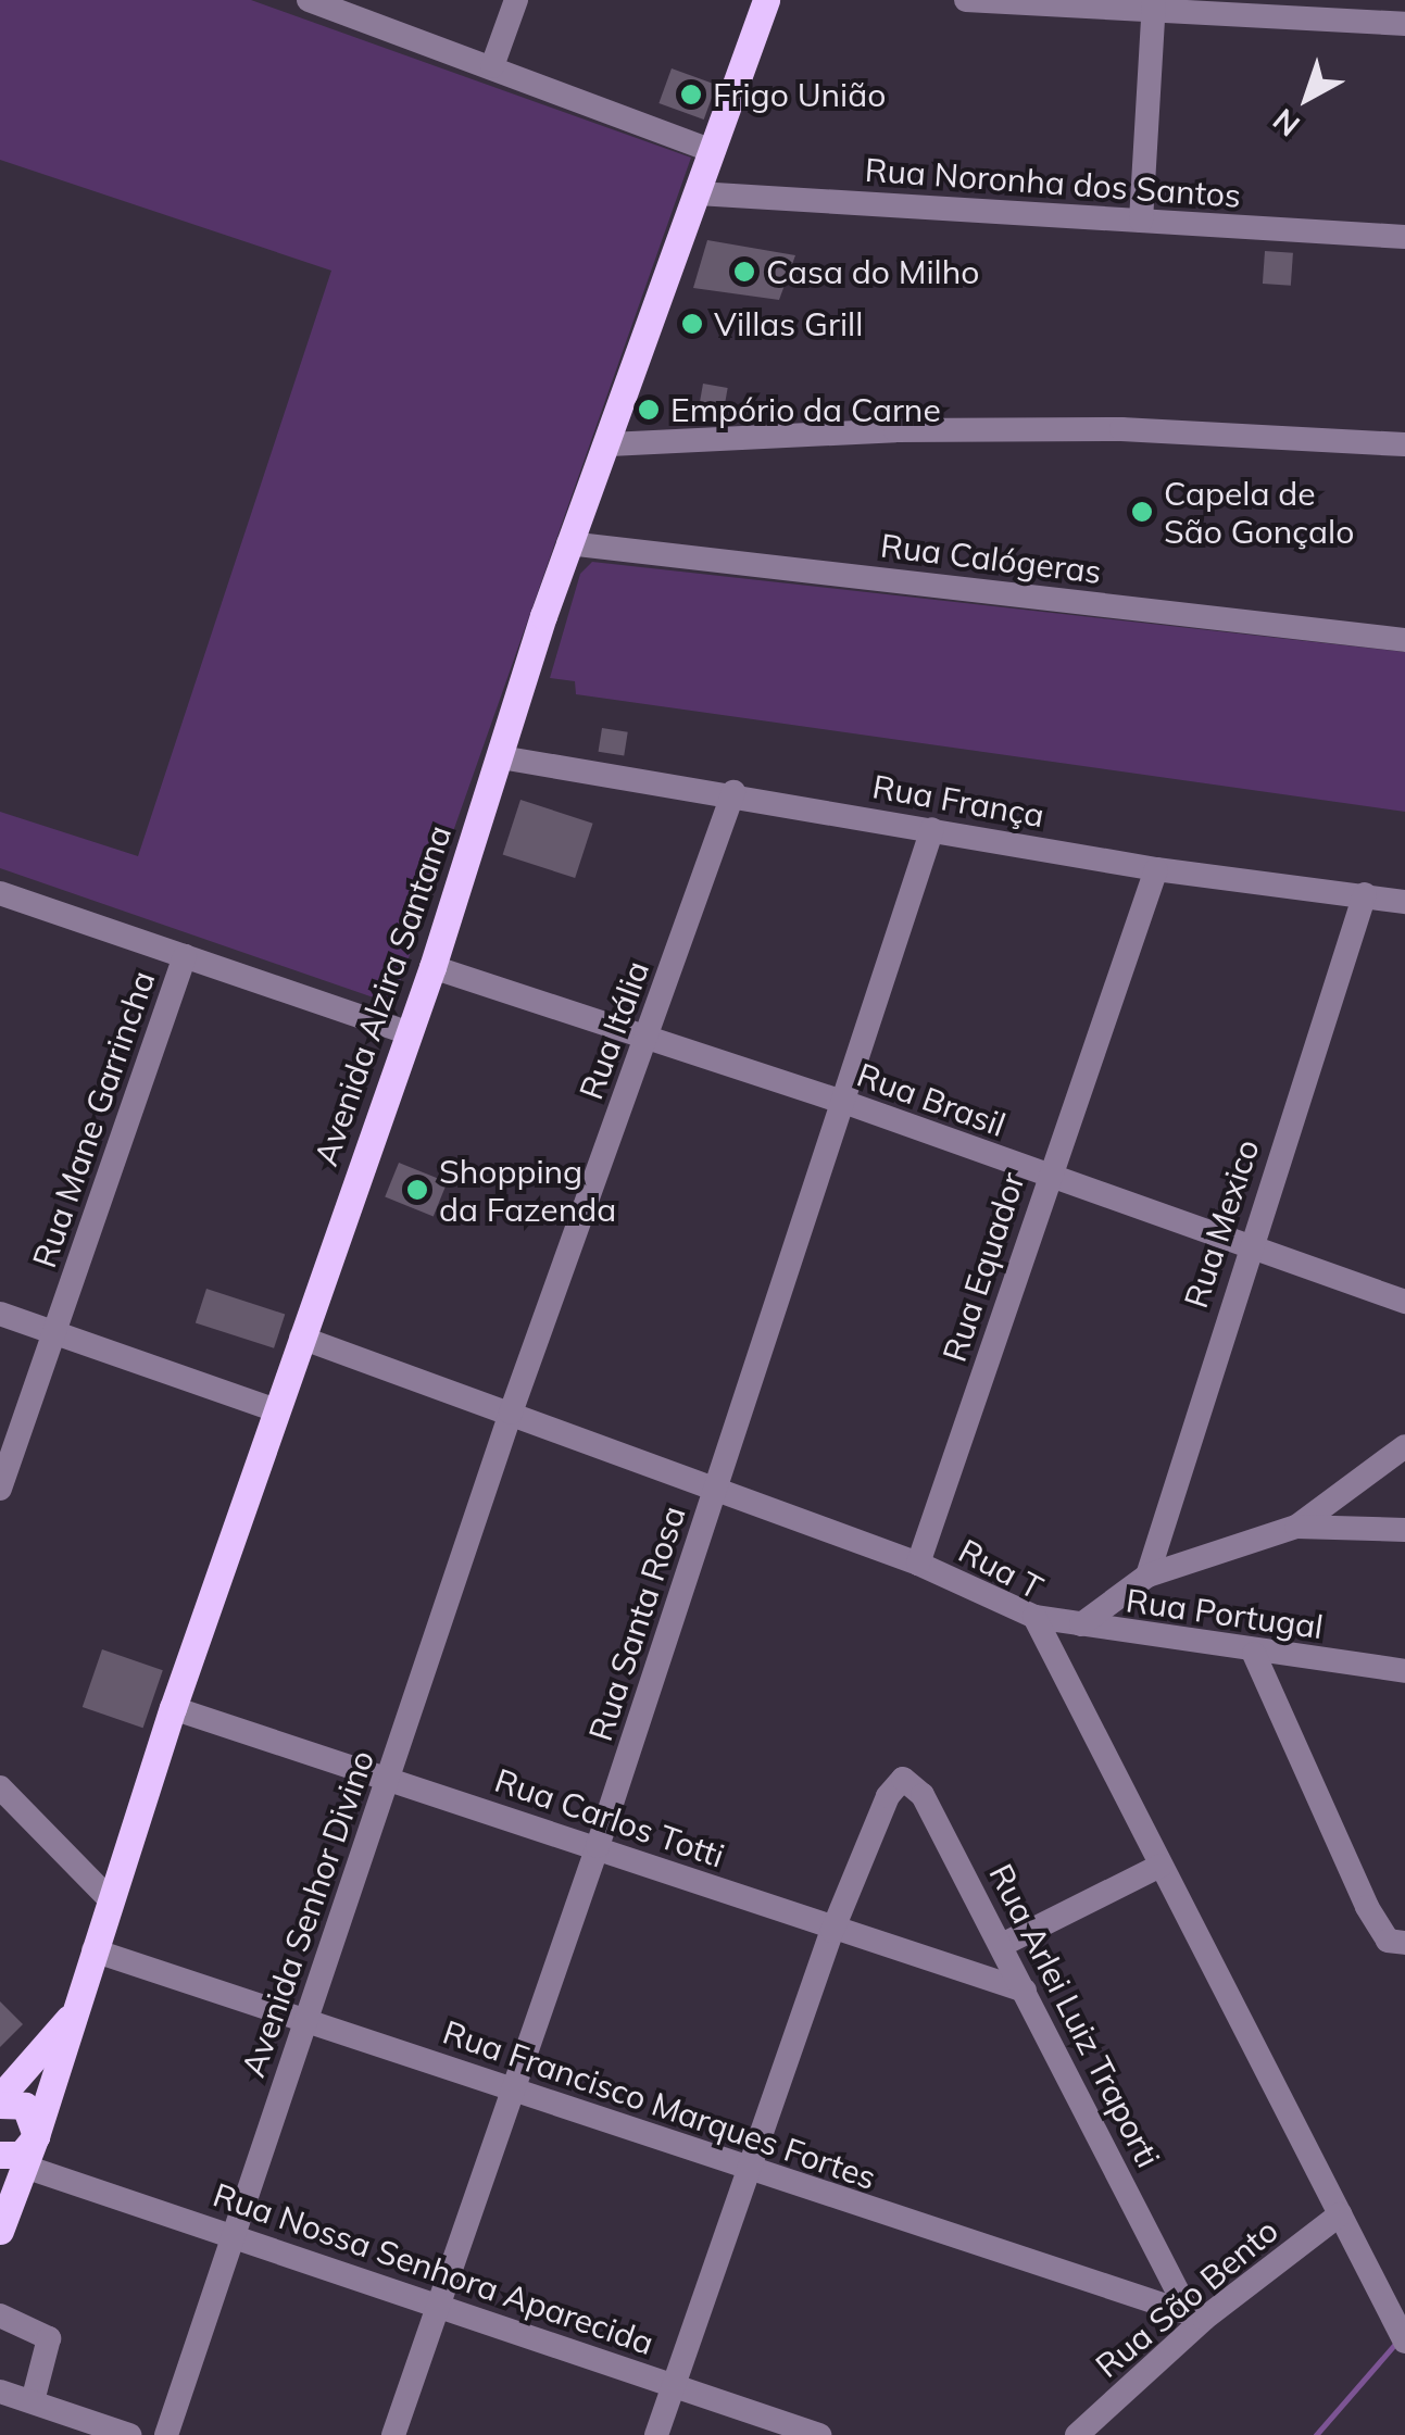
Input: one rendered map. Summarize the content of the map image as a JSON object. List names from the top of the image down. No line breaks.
{"streets":{"main road":["Avenida Alzira Santana"],"street":["Rua Noronha dos Santos","Rua Calógeras","Rua França","Rua Itália","Rua Brasil","Rua Mane Garrincha","Rua Mexico","Rua Equador","Rua T","Rua Portugal","Rua Santa Rosa","Rua Carlos Totti","Avenida Senhor Divino","Rua Arlei Luiz Traporti","Rua Francisco Marques Fortes","Rua Nossa Senhora Aparecida","Rua São Bento"]},"crossings":[["Rua Noronha dos Santos","Avenida Alzira Santana"],["Rua Calógeras","Avenida Alzira Santana"],["Rua França","Avenida Alzira Santana"],["Rua França","Rua Itália"],["Rua França","Rua Mexico"],["Rua França","Rua Equador"],["Rua França","Rua Santa Rosa"],["Avenida Alzira Santana","Rua Brasil"],["Avenida Alzira Santana","Rua T"],["Avenida Alzira Santana","Rua Carlos Totti"],["Avenida Alzira Santana","Rua Francisco Marques Fortes"],["Avenida Alzira Santana","Rua Nossa Senhora Aparecida"],["Rua Itália","Rua Brasil"],["Rua Itália","Rua T"],["Rua Itália","Avenida Senhor Divino"],["Rua Brasil","Rua Mexico"],["Rua Brasil","Rua Equador"],["Rua Brasil","Rua Santa Rosa"],["Rua Equador","Rua T"],["Rua T","Rua Portugal"],["Rua T","Rua Santa Rosa"],["Rua T","Avenida Senhor Divino"],["Rua T","Rua São Bento"],["Rua Santa Rosa","Rua Carlos Totti"],["Rua Santa Rosa","Rua Francisco Marques Fortes"],["Rua Santa Rosa","Rua Nossa Senhora Aparecida"],["Rua Carlos Totti","Avenida Senhor Divino"],["Rua Carlos Totti","Rua Arlei Luiz Traporti"],["Avenida Senhor Divino","Rua Francisco Marques Fortes"],["Avenida Senhor Divino","Rua Nossa Senhora Aparecida"],["Rua Arlei Luiz Traporti","Rua Francisco Marques Fortes"],["Rua Arlei Luiz Traporti","Rua São Bento"],["Rua Francisco Marques Fortes","Rua São Bento"]],"places":["Frigo União","Casa do Milho","Villas Grill","Empório da Carne","Capela de São Gonçalo","Shopping da Fazenda"],"north":"bottom left"}
